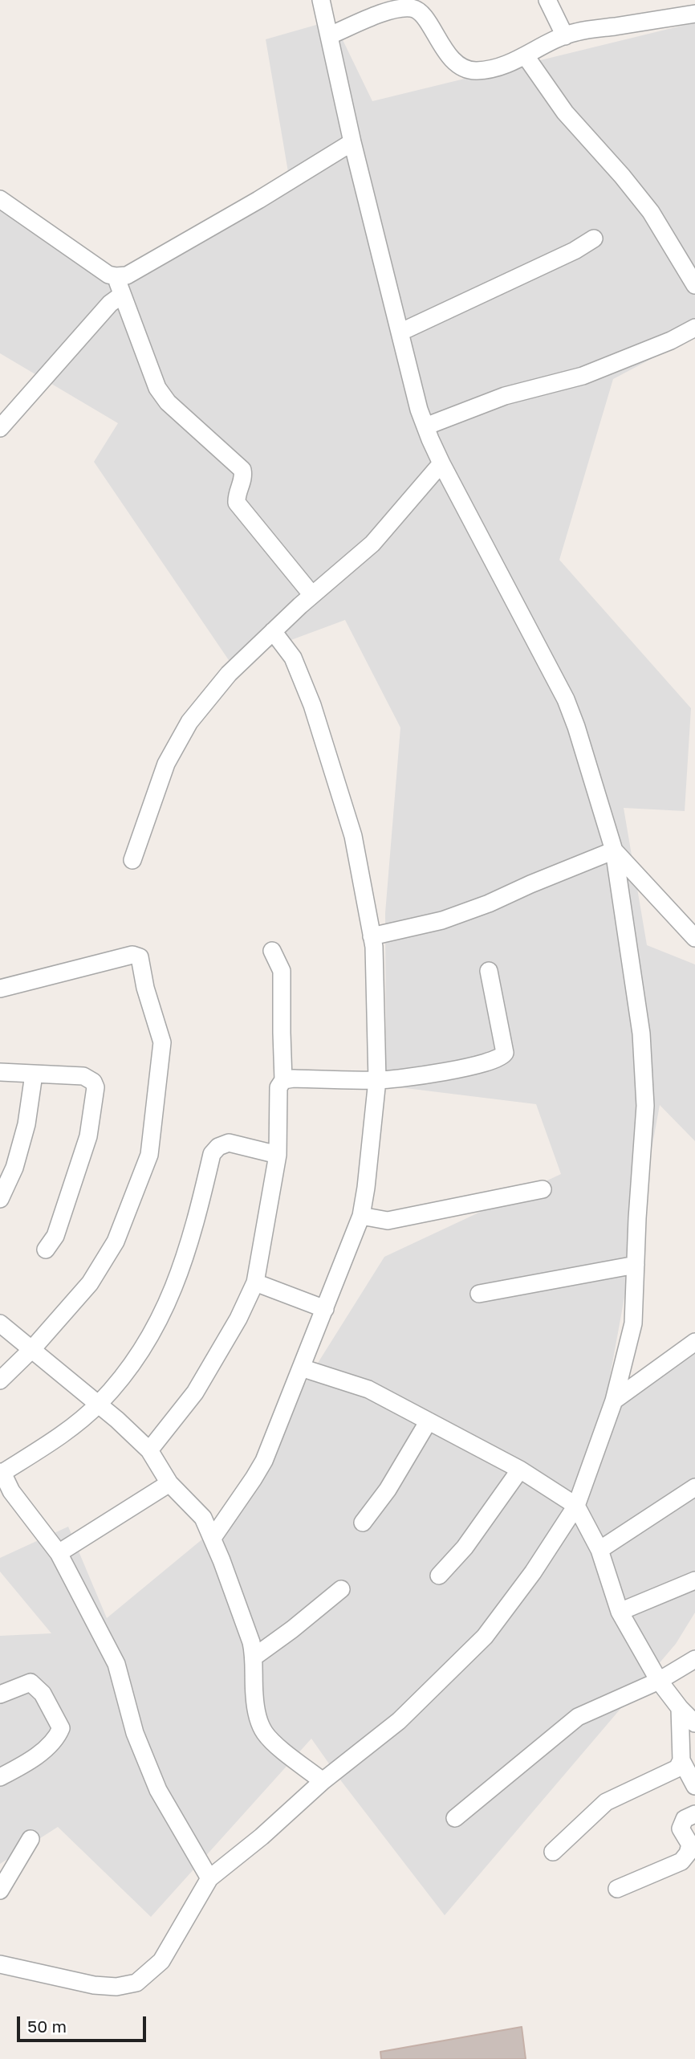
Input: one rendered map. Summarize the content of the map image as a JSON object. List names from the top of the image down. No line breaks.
{"scale_bar":"50 m"}
